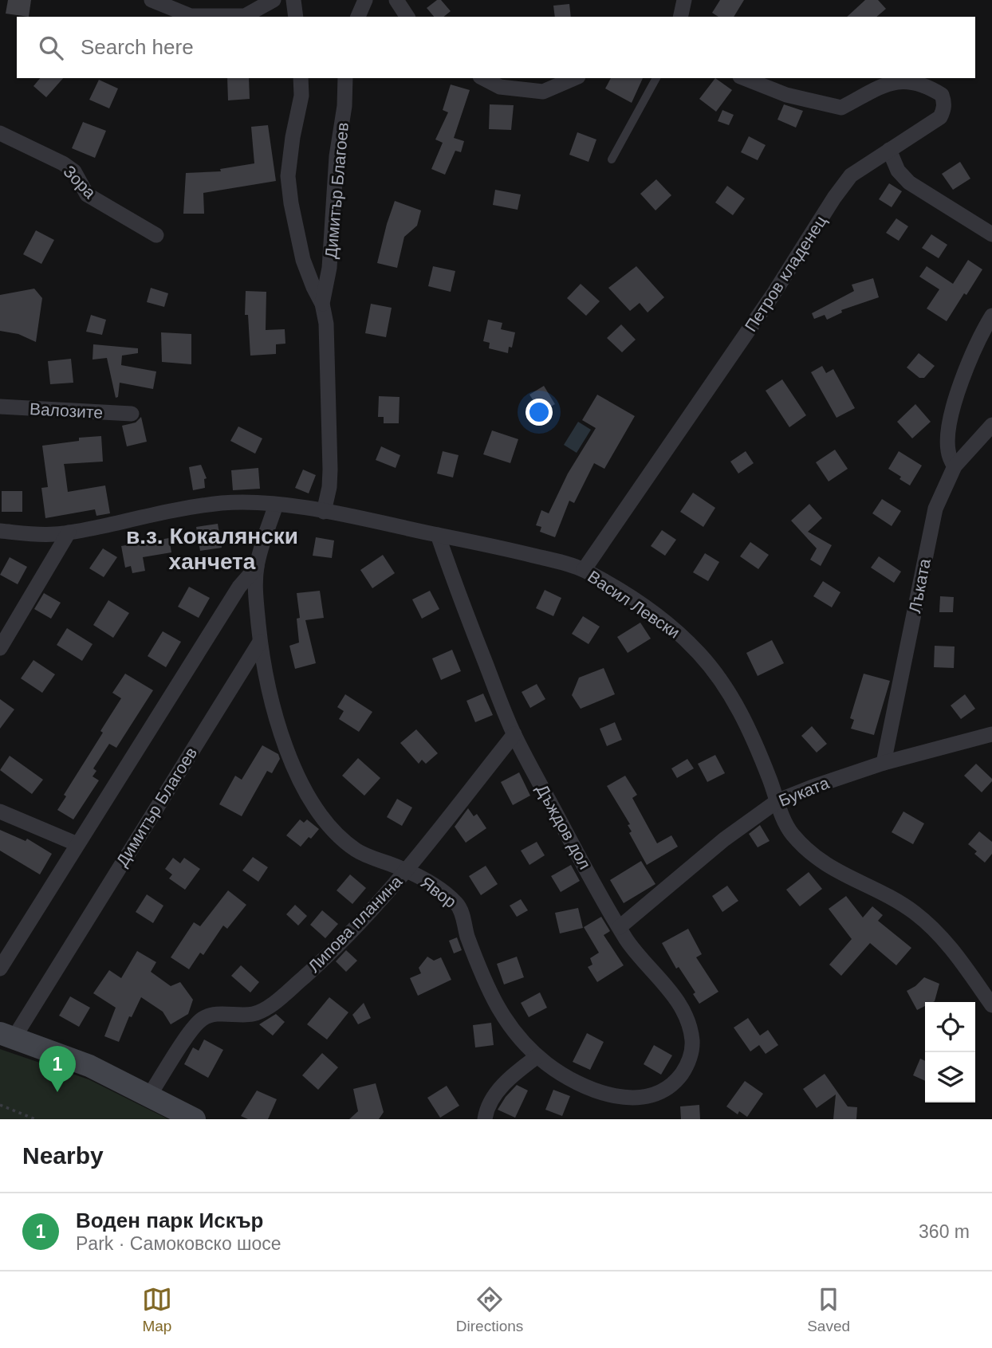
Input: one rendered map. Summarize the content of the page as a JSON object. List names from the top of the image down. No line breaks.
{"streets":{"street":["Зора","Димитър Благоев","Петров кладенец","Валозите","Лъката","Васил Левски","Буката","Дъждов дол","Явор","Липова планина"]},"crossings":[["Димитър Благоев","Васил Левски"],["Димитър Благоев","Явор"],["Петров кладенец","Васил Левски"],["Лъката","Буката"],["Васил Левски","Буката"],["Васил Левски","Дъждов дол"],["Буката","Дъждов дол"],["Дъждов дол","Явор"],["Дъждов дол","Липова планина"],["Явор","Липова планина"]],"districts":["в.з. Кокалянски ханчета"],"page":{"search":"Search here","pins":"1","heading":"Nearby","list":[{"mark":"1","name":"Воден парк Искър","note":"Park · Самоковско шосе","value":"360 m"}],"nav":["Map","Directions","Saved"]}}
